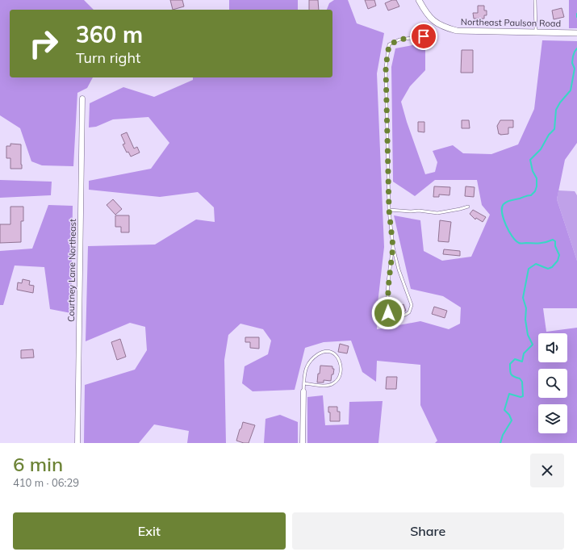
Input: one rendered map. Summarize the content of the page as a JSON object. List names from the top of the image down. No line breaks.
{"streets":{"street":["Northeast Paulson Road","Courtney Lane Northeast"]},"page":{"turn":["360 m","Turn right"],"heading":["6 min","410 m · 06:29"],"buttons":["Exit","Share"]}}
